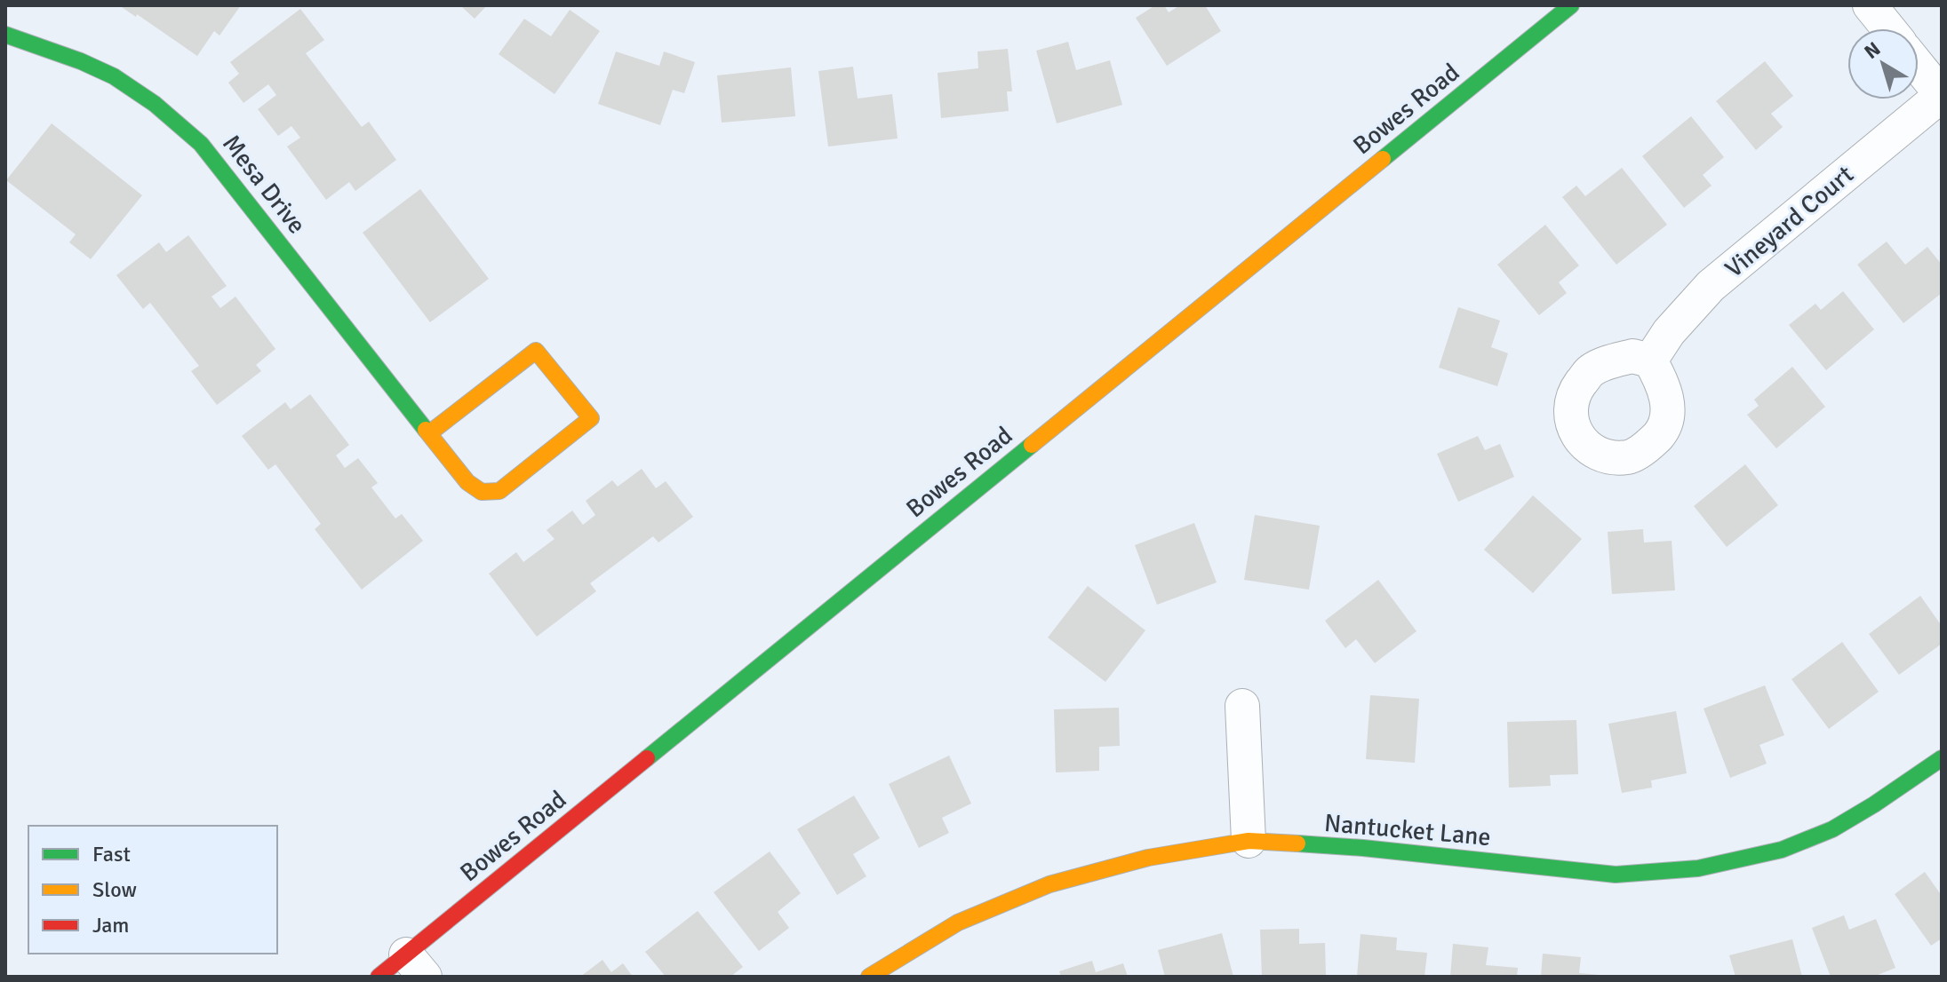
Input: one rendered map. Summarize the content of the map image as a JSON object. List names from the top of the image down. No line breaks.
{"streets":{"street":["Bowes Road","Mesa Drive","Vineyard Court","Nantucket Lane"]},"legend":["Fast","Slow","Jam"],"north":"top left"}
